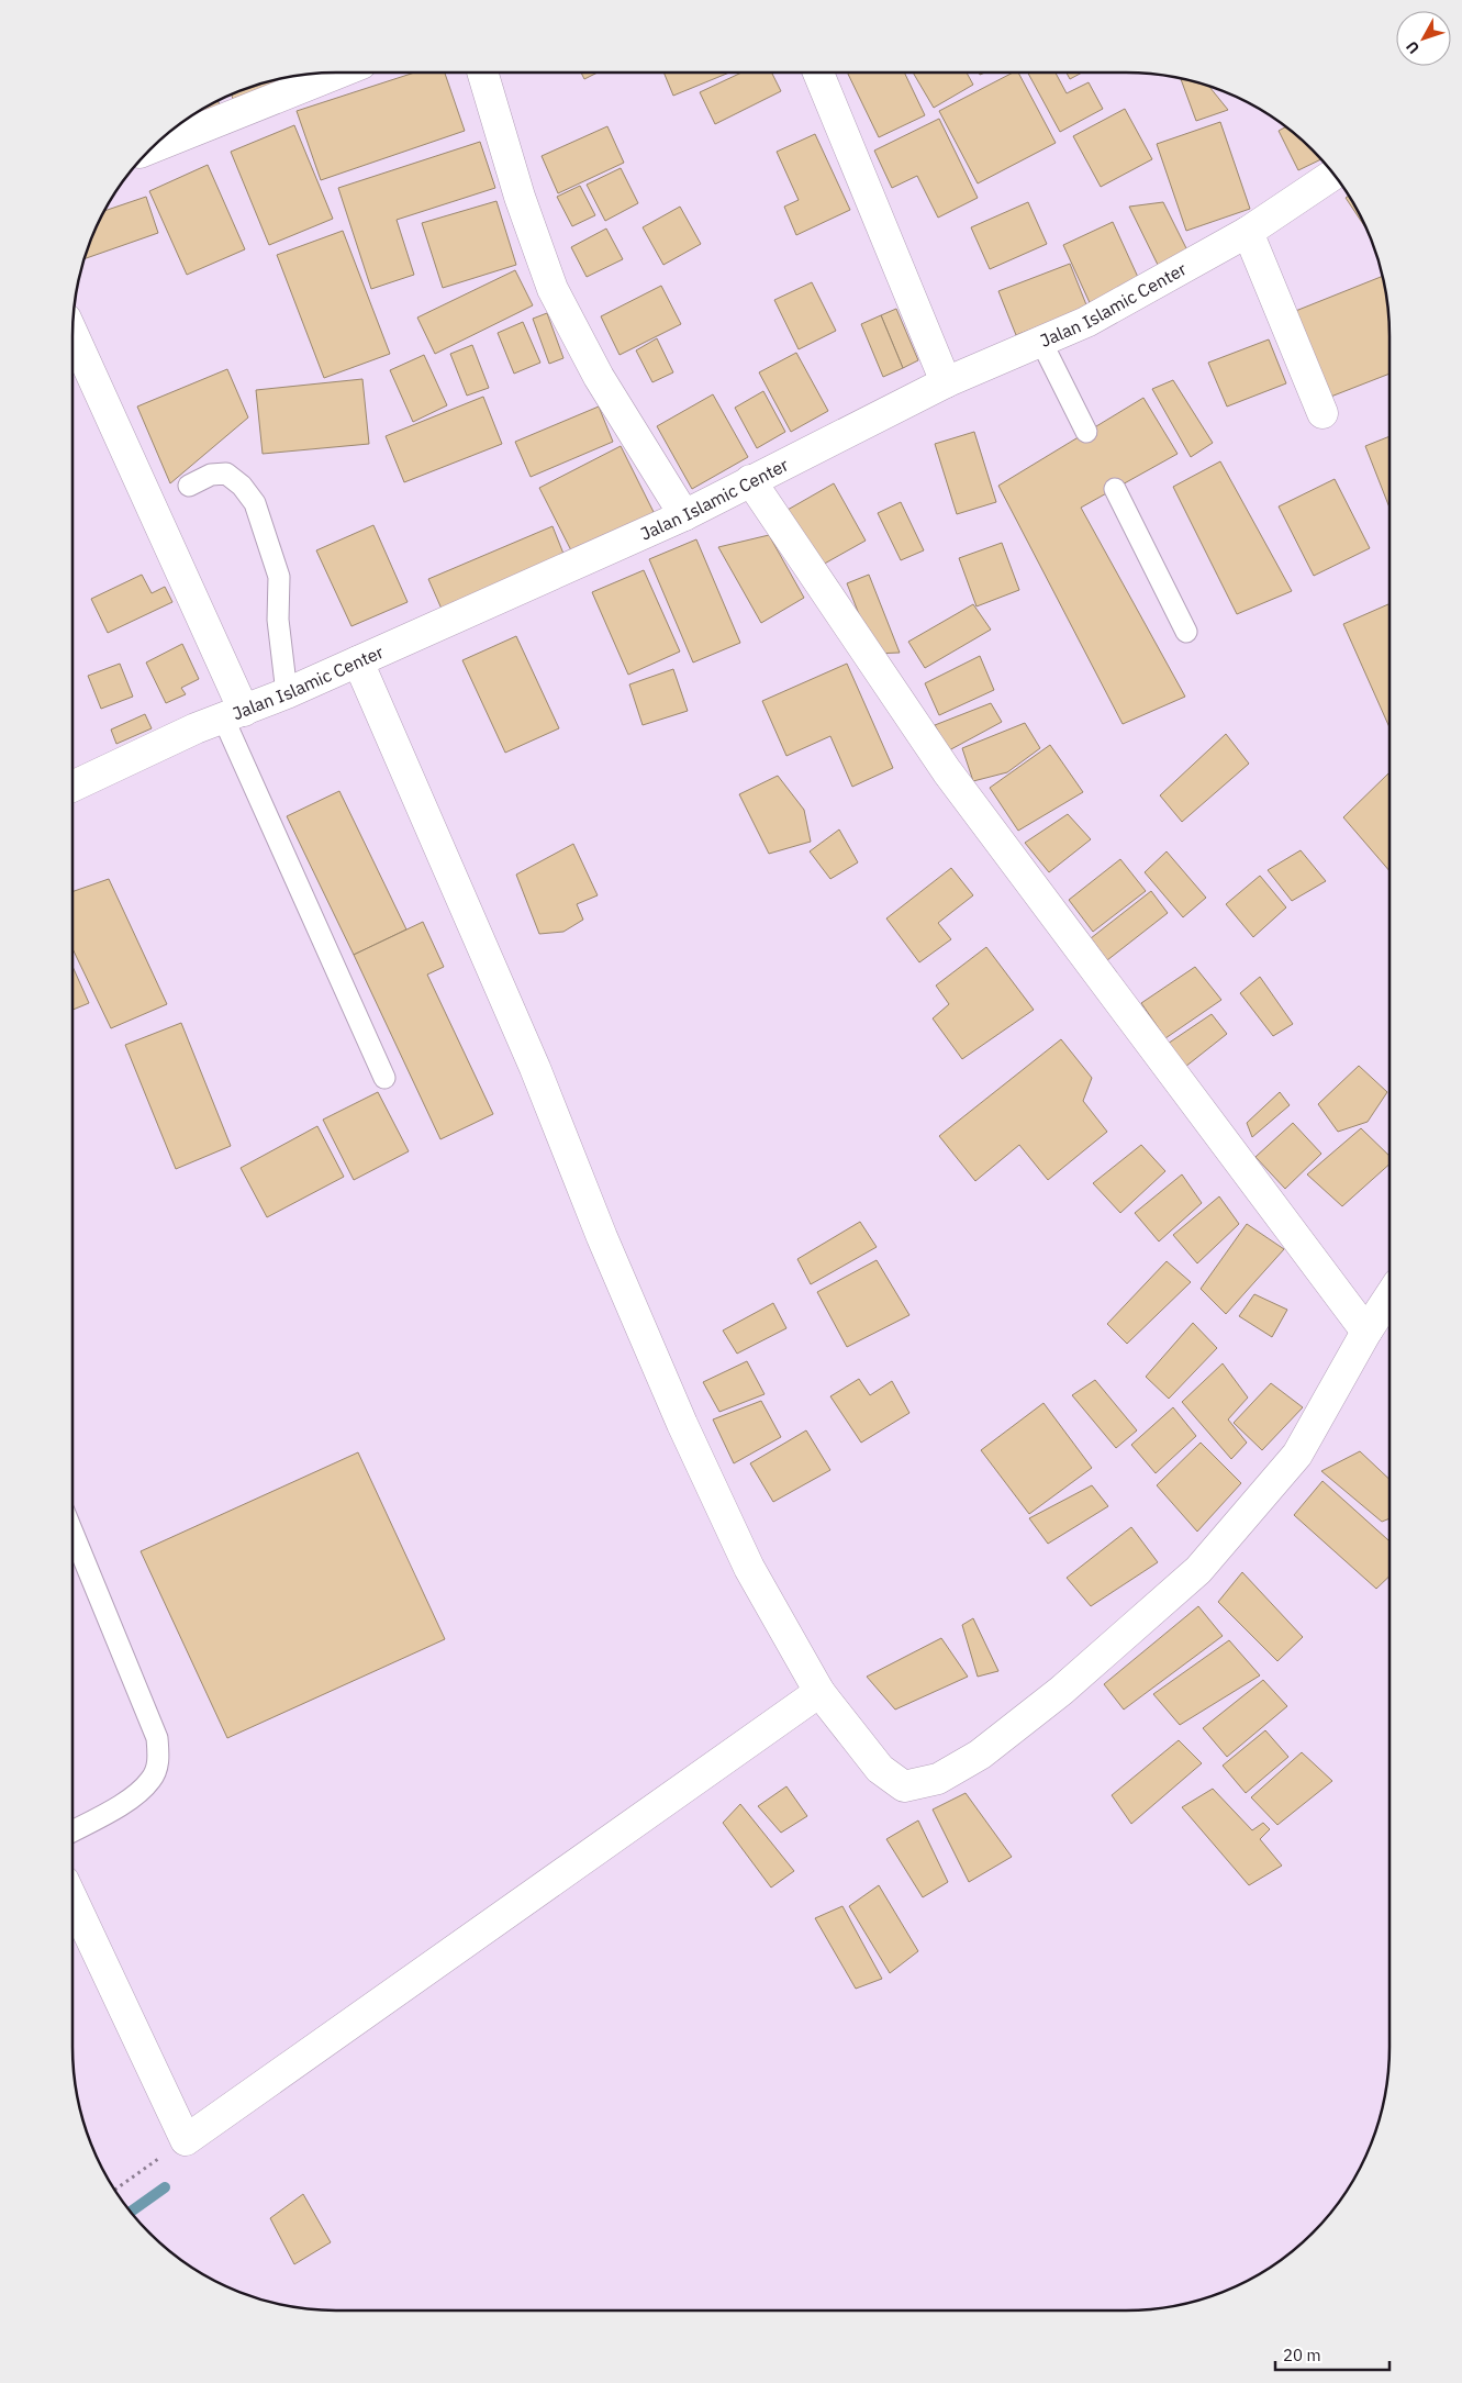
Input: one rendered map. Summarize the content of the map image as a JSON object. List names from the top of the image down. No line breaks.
{"streets":{"street":["Jalan Islamic Center"]},"scale_bar":"20 m","north":"bottom left"}
